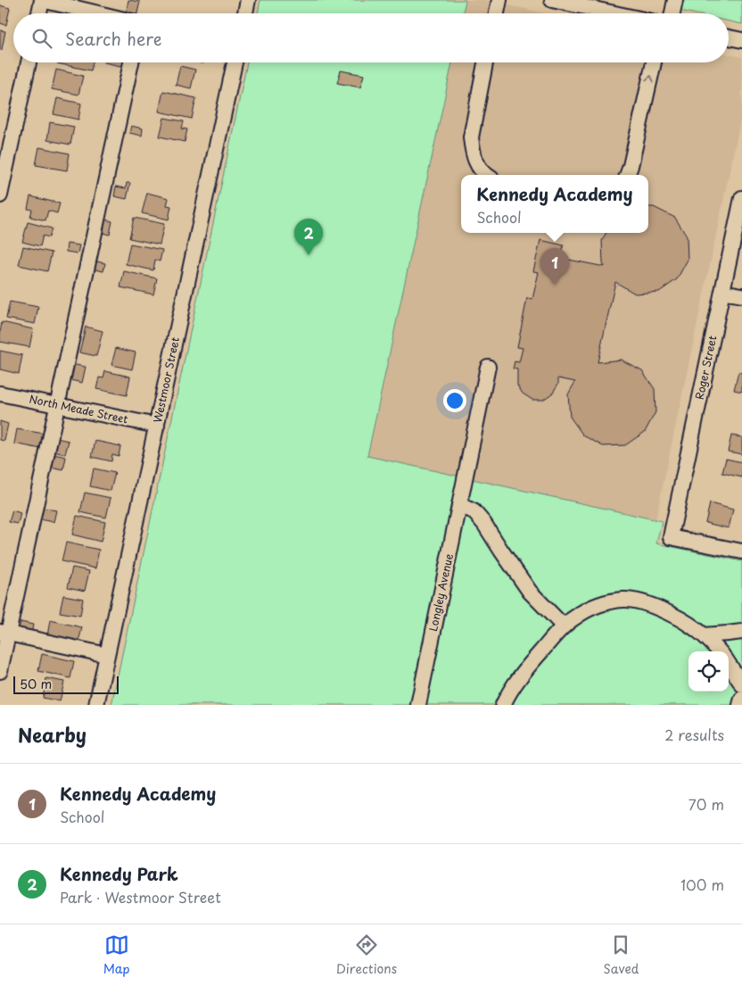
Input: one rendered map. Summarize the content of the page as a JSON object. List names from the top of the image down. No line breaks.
{"streets":{"street":["Roger Street","Westmoor Street","North Meade Street","Longley Avenue"]},"crossings":[["Westmoor Street","North Meade Street"]],"scale_bar":"50 m","page":{"search":"Search here","popup":["Kennedy Academy","School"],"pins":["2","1"],"scale":"50 m","heading":["Nearby","2 results"],"list":[{"mark":"1","name":"Kennedy Academy","note":"School","value":"70 m"},{"mark":"2","name":"Kennedy Park","note":"Park · Westmoor Street","value":"100 m"}],"nav":["Map","Directions","Saved"]}}
